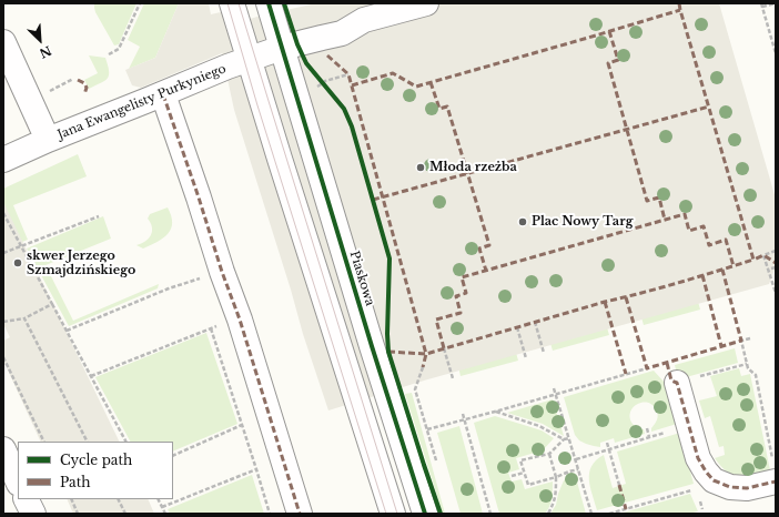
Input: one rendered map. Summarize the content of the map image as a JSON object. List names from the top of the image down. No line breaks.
{"streets":{"street":["Jana Ewangelisty Purkyniego","Piaskowa"]},"crossings":[["Jana Ewangelisty Purkyniego","Piaskowa"]],"places":["Młoda rzeżba","Plac Nowy Targ","skwer Jerzego Szmajdzińskiego"],"legend":["Cycle path","Path"],"north":"bottom right"}
